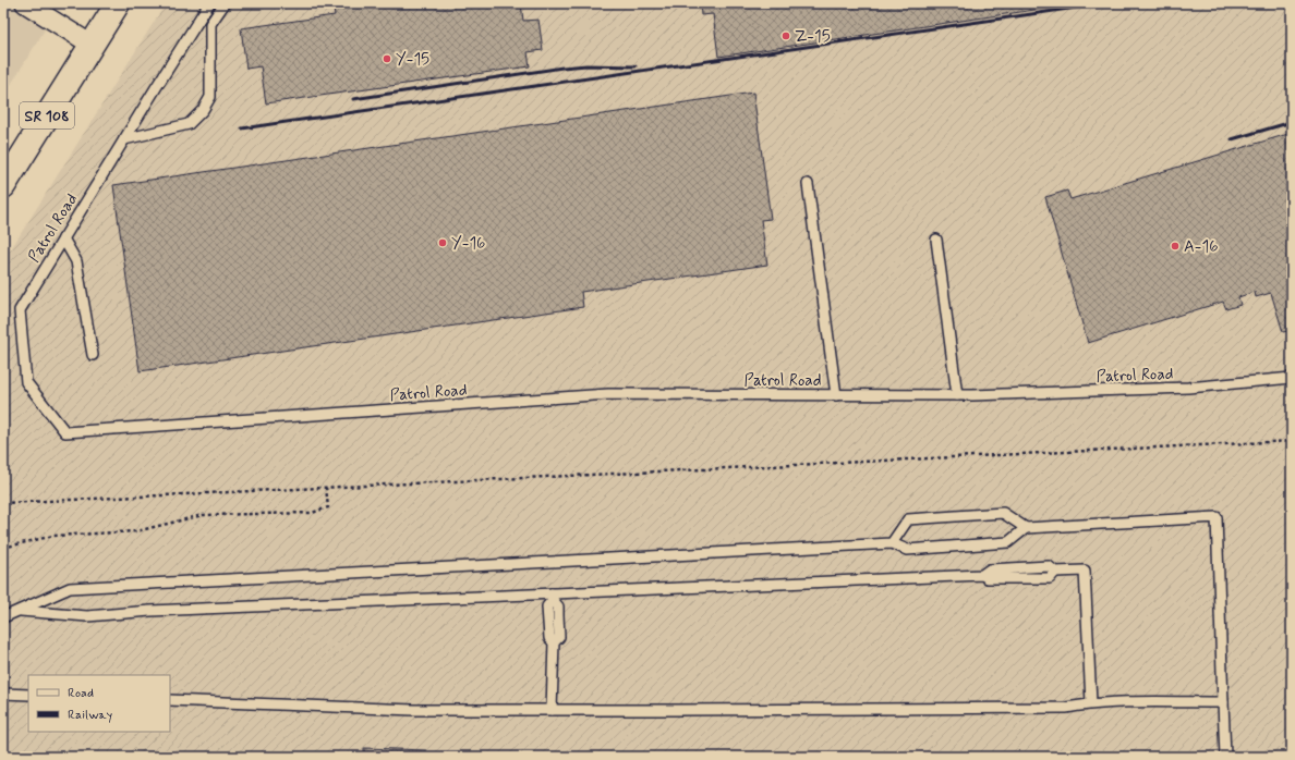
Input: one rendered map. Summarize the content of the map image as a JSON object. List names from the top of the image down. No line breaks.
{"streets":{"main road":["SR 108"],"lane":["Patrol Road"]},"places":["Z-15","Y-15","Y-16","A-16"],"legend":["Road","Railway"]}
